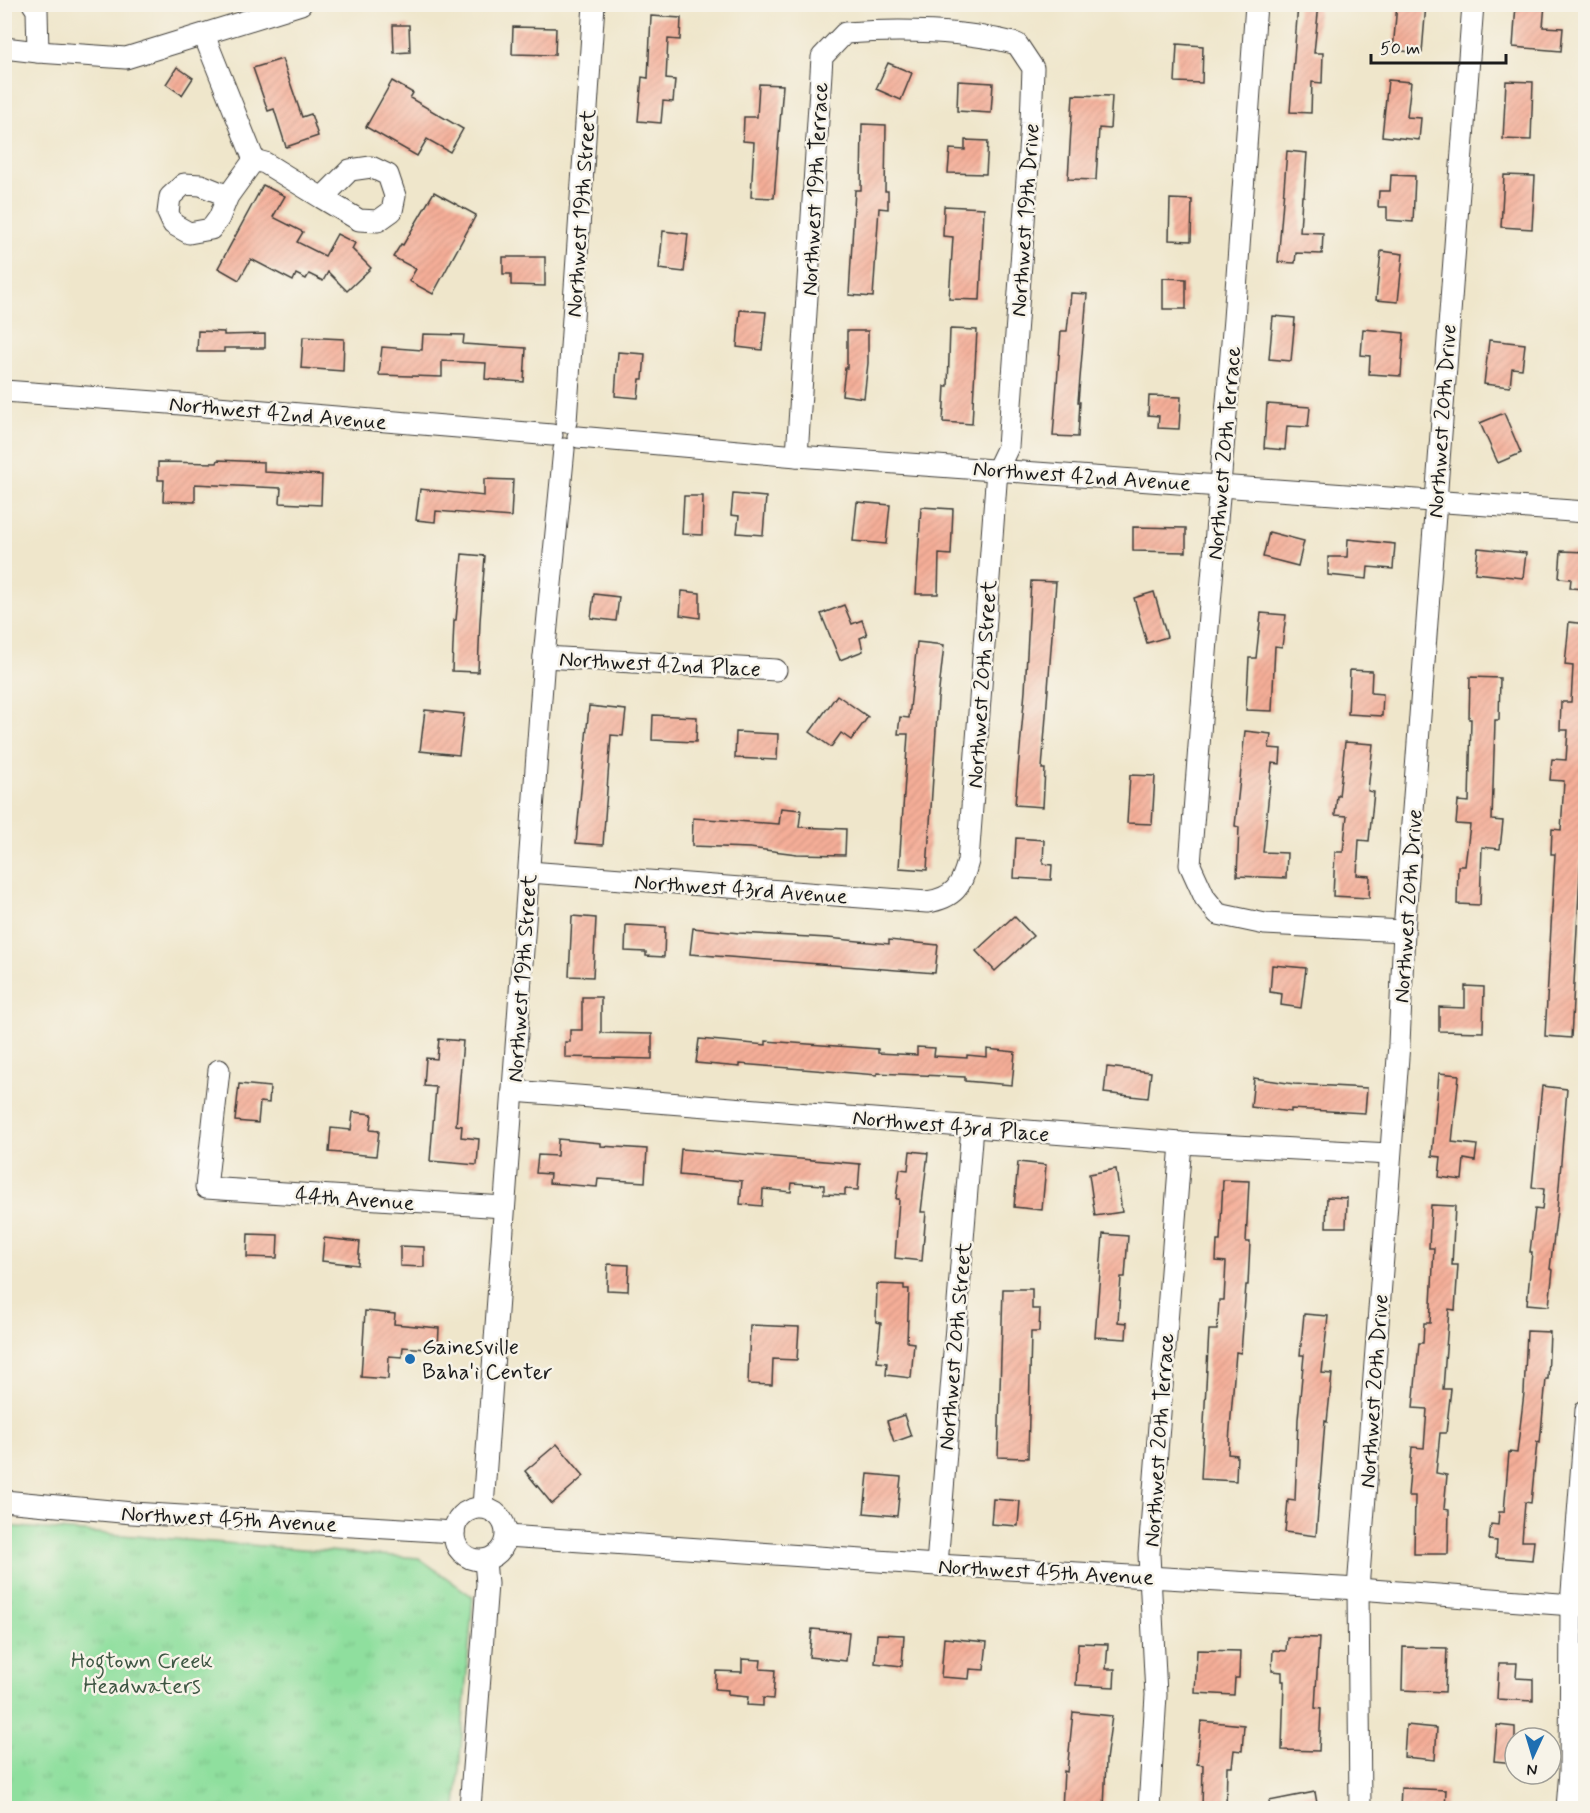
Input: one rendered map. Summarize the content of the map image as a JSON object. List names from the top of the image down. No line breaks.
{"streets":{"street":["Northwest 19th Terrace","Northwest 19th Street","Northwest 19th Drive","Northwest 42nd Avenue","Northwest 20th Drive","Northwest 20th Terrace","Northwest 42nd Place","Northwest 20th Street","Northwest 43rd Avenue","Northwest 43rd Place","44th Avenue","Northwest 45th Avenue"]},"crossings":[["Northwest 19th Terrace","Northwest 19th Drive"],["Northwest 19th Terrace","Northwest 42nd Avenue"],["Northwest 19th Street","Northwest 42nd Avenue"],["Northwest 19th Street","Northwest 42nd Place"],["Northwest 19th Street","Northwest 43rd Avenue"],["Northwest 19th Street","Northwest 43rd Place"],["Northwest 19th Street","44th Avenue"],["Northwest 19th Street","Northwest 45th Avenue"],["Northwest 19th Drive","Northwest 42nd Avenue"],["Northwest 19th Drive","Northwest 20th Street"],["Northwest 42nd Avenue","Northwest 20th Drive"],["Northwest 42nd Avenue","Northwest 20th Terrace"],["Northwest 42nd Avenue","Northwest 20th Street"],["Northwest 20th Drive","Northwest 20th Terrace"],["Northwest 20th Drive","Northwest 43rd Place"],["Northwest 20th Drive","Northwest 45th Avenue"],["Northwest 20th Terrace","Northwest 43rd Place"],["Northwest 20th Terrace","Northwest 45th Avenue"],["Northwest 20th Street","Northwest 43rd Avenue"],["Northwest 20th Street","Northwest 43rd Place"],["Northwest 20th Street","Northwest 45th Avenue"]],"parks":["Hogtown Creek Headwaters"],"places":["Gainesville Baha'i Center"],"scale_bar":"50 m","north":"bottom"}
